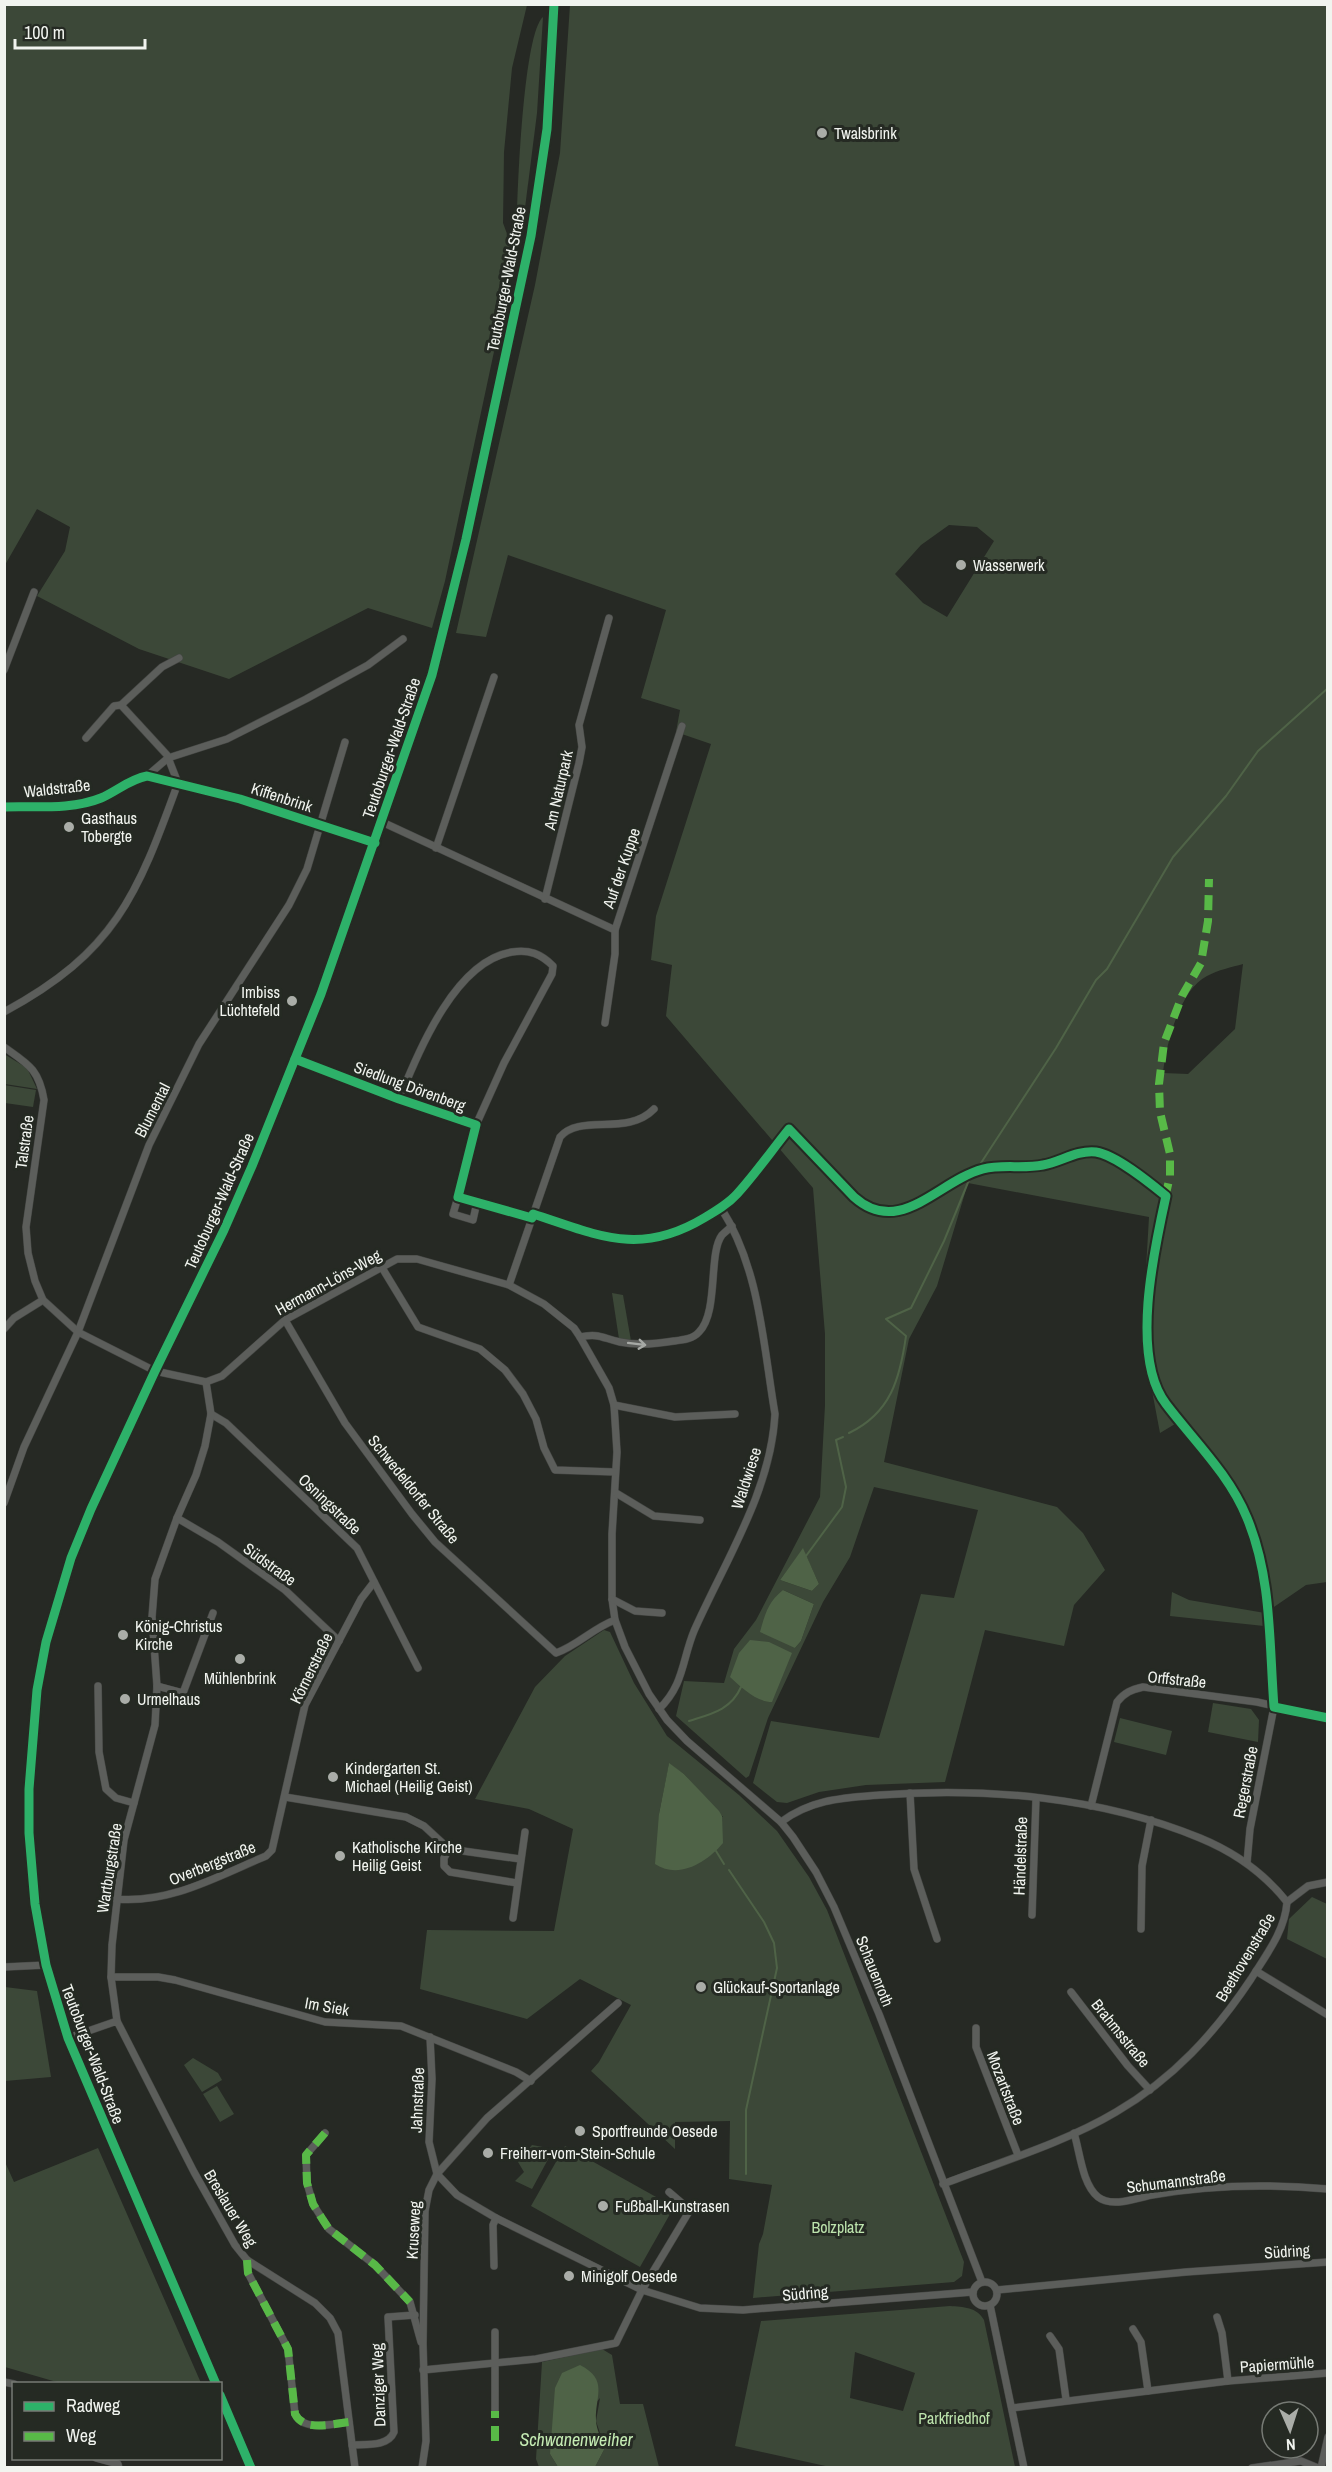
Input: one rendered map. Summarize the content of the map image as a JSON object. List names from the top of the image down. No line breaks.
{"streets":{"main road":["Teutoburger-Wald-Straße"],"street":["Waldstraße","Am Naturpark","Kiffenbrink","Auf der Kuppe","Siedlung Dörenberg","Blumental","Talstraße","Hermann-Löns-Weg","Waldwiese","Schwedeldorfer Straße","Osningstraße","Südstraße","Körnerstraße","Orffstraße","Regerstraße","Händelstraße","Overbergstraße","Wartburgstraße","Beethovenstraße","Schauenroth","Im Siek","Brahmsstraße","Mozartstraße","Jahnstraße","Schumannstraße","Breslauer Weg","Kruseweg","Südring","Papiermühle","Danziger Weg"]},"crossings":[["Teutoburger-Wald-Straße","Kiffenbrink"],["Teutoburger-Wald-Straße","Siedlung Dörenberg"],["Teutoburger-Wald-Straße","Talstraße"],["Kiffenbrink","Blumental"],["Blumental","Talstraße"],["Hermann-Löns-Weg","Waldwiese"],["Hermann-Löns-Weg","Schwedeldorfer Straße"],["Hermann-Löns-Weg","Wartburgstraße"],["Hermann-Löns-Weg","Schauenroth"],["Osningstraße","Körnerstraße"],["Osningstraße","Wartburgstraße"],["Südstraße","Körnerstraße"],["Südstraße","Wartburgstraße"],["Körnerstraße","Overbergstraße"],["Orffstraße","Regerstraße"],["Orffstraße","Beethovenstraße"],["Regerstraße","Beethovenstraße"],["Händelstraße","Beethovenstraße"],["Overbergstraße","Wartburgstraße"],["Wartburgstraße","Im Siek"],["Wartburgstraße","Breslauer Weg"],["Beethovenstraße","Schauenroth"],["Beethovenstraße","Brahmsstraße"],["Beethovenstraße","Mozartstraße"],["Beethovenstraße","Schumannstraße"],["Schauenroth","Südring"],["Im Siek","Jahnstraße"],["Im Siek","Kruseweg"],["Jahnstraße","Südring"],["Breslauer Weg","Danziger Weg"],["Kruseweg","Südring"]],"water":["Schwanenweiher"],"parks":["Bolzplatz","Parkfriedhof"],"places":["Twalsbrink","Wasserwerk","Gasthaus Tobergte","Imbiss Lüchtefeld","König-Christus Kirche","Mühlenbrink","Urmelhaus","Kindergarten St. Michael (Heilig Geist)","Katholische Kirche Heilig Geist","Glückauf-Sportanlage","Sportfreunde Oesede","Freiherr-vom-Stein-Schule","Fußball-Kunstrasen","Minigolf Oesede"],"legend":["Radweg","Weg"],"scale_bar":"100 m","north":"bottom"}
